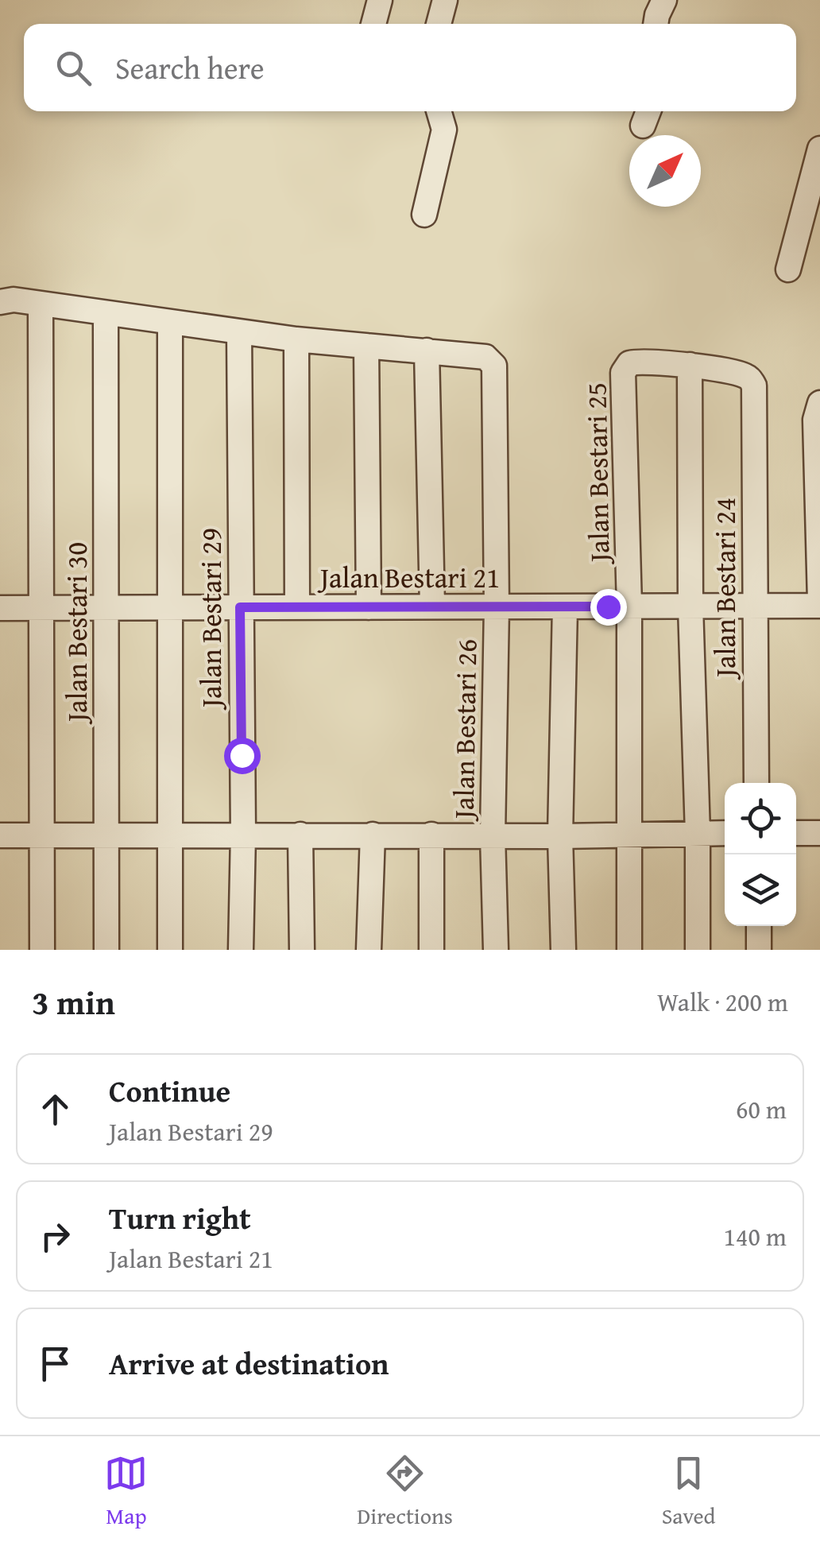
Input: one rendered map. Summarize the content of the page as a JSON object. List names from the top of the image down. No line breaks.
{"streets":{"street":["Jalan Bestari 25","Jalan Bestari 21","Jalan Bestari 24","Jalan Bestari 29","Jalan Bestari 30","Jalan Bestari 26"]},"crossings":[["Jalan Bestari 25","Jalan Bestari 21"],["Jalan Bestari 25","Jalan Bestari 24"],["Jalan Bestari 21","Jalan Bestari 24"],["Jalan Bestari 21","Jalan Bestari 29"],["Jalan Bestari 21","Jalan Bestari 30"],["Jalan Bestari 21","Jalan Bestari 26"]],"north":"top right","page":{"search":"Search here","heading":["3 min","Walk · 200 m"],"list":[["Continue","Jalan Bestari 29","60 m"],["Turn right","Jalan Bestari 21","140 m"],"Arrive at destination"],"nav":["Map","Directions","Saved"]}}
